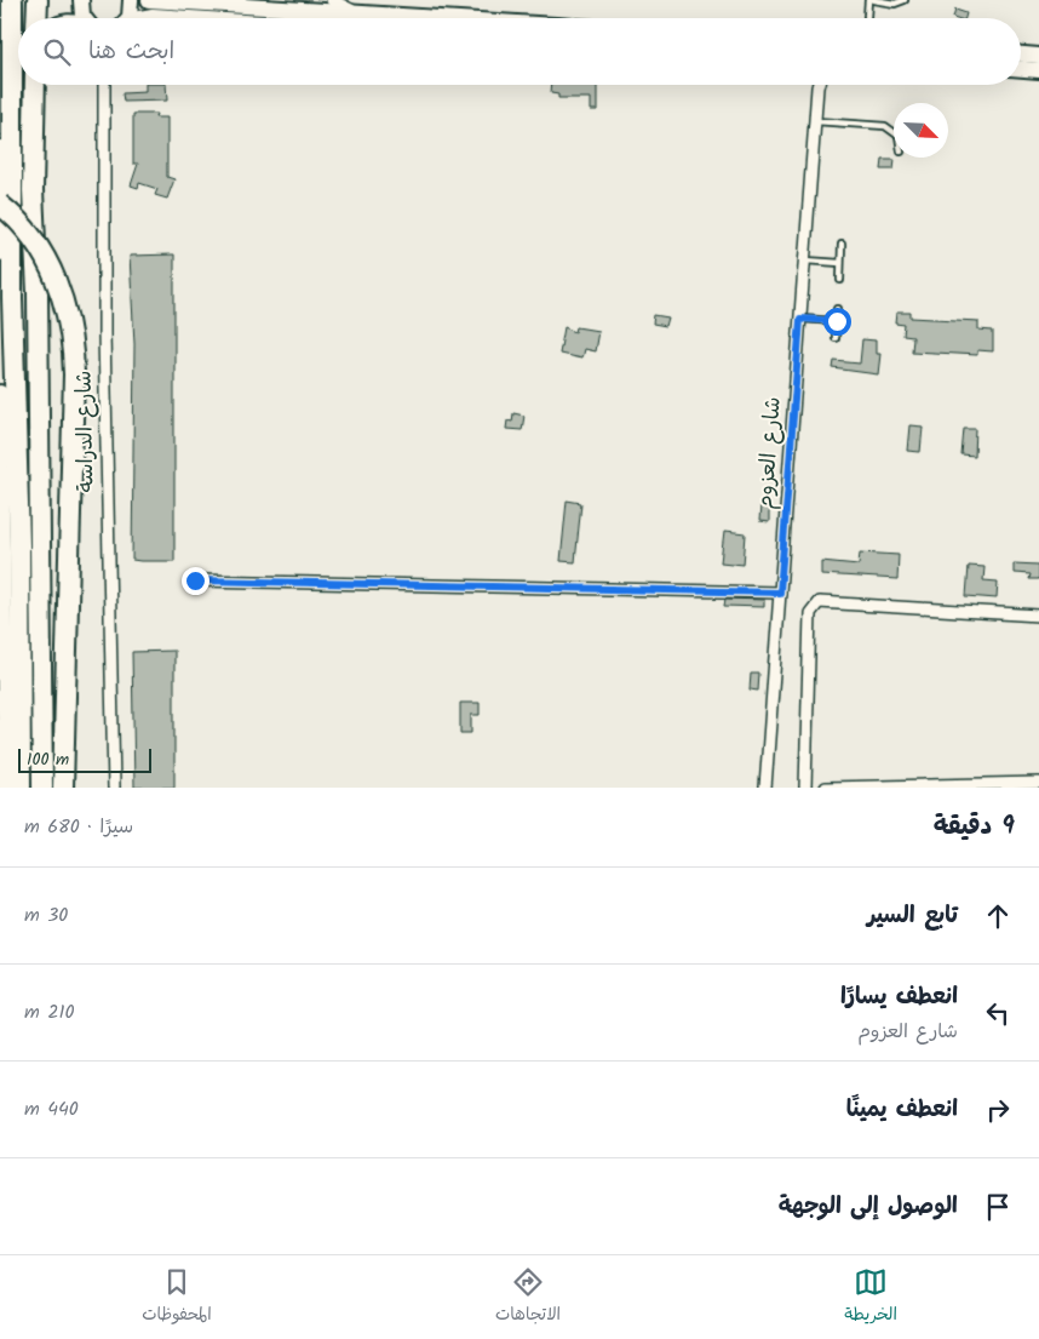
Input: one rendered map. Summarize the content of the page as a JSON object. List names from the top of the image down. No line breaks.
{"streets":{"street":["شارع الدراسة","شارع العزوم"]},"scale_bar":"100 m","north":"bottom right","page":{"search":"ابحث هنا","scale":"100 m","heading":["9 دقيقة","سيرًا · 680 m"],"list":[["تابع السير","30 m"],["انعطف يسارًا","شارع العزوم","210 m"],["انعطف يمينًا","440 m"],"الوصول إلى الوجهة"],"nav":["الخريطة","الاتجاهات","المحفوظات"]}}
